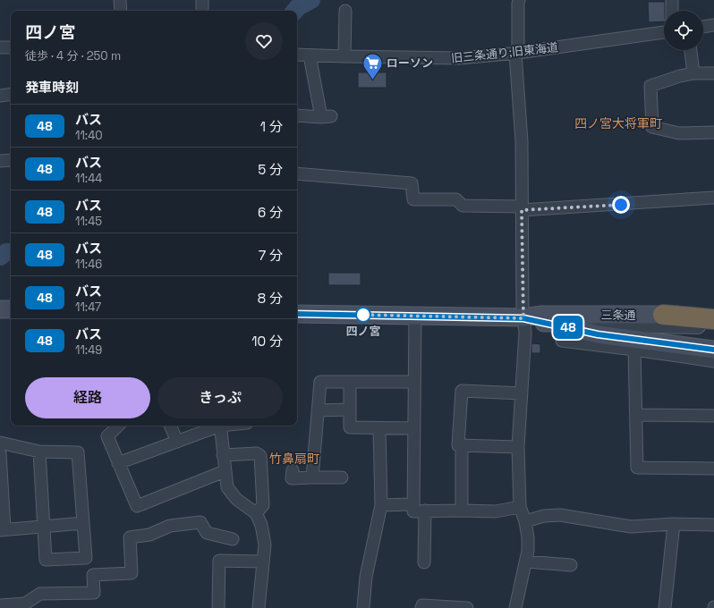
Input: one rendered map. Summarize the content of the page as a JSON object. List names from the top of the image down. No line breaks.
{"streets":{"main road":["三条通"],"street":["旧三条通り;旧東海道"]},"districts":["四ノ宮大将軍町","竹鼻扇町"],"places":{"supermarket":["ローソン"],"other":["四ノ宮"]},"lines":["bus line 48"],"page":{"on_map":"48","heading":[["四ノ宮","徒歩 · 4 分 · 250 m"],"発車時刻"],"list":[{"mark":"48","name":"バス","note":"11:40","value":"1 分"},{"mark":"48","name":"バス","note":"11:44","value":"5 分"},{"mark":"48","name":"バス","note":"11:45","value":"6 分"},{"mark":"48","name":"バス","note":"11:46","value":"7 分"},{"mark":"48","name":"バス","note":"11:47","value":"8 分"},{"mark":"48","name":"バス","note":"11:49","value":"10 分"}],"buttons":["経路","きっぷ"]}}
